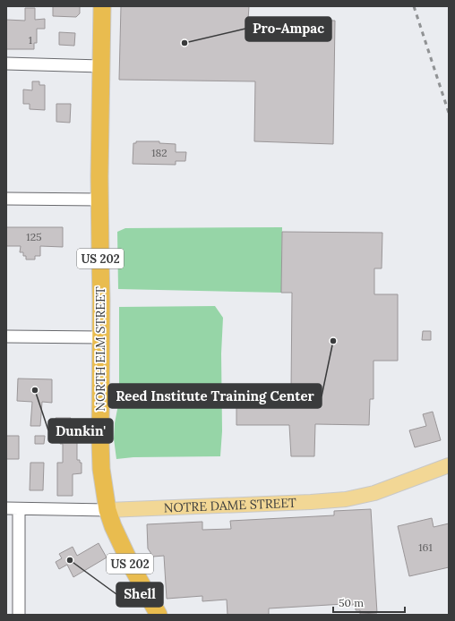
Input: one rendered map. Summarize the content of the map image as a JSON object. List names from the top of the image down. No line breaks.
{"streets":{"highway":["US 202","NORTH ELM STREET"],"main road":["NOTRE DAME STREET"]},"crossings":[["NORTH ELM STREET","NOTRE DAME STREET"]],"places":["Pro-Ampac","Reed Institute Training Center","Dunkin'","Shell"],"house_numbers":["1","182","125","161"],"scale_bar":"50 m"}
